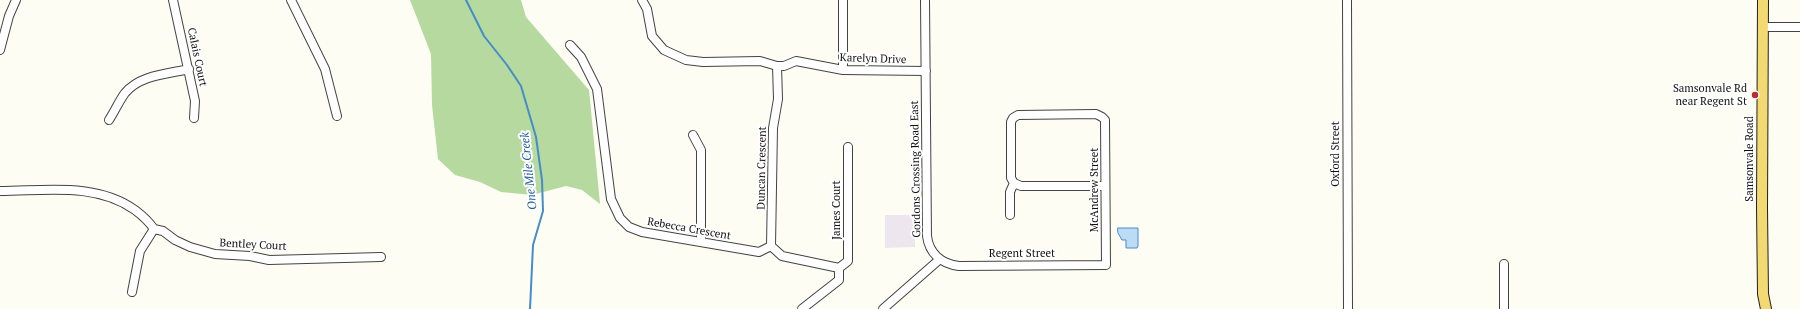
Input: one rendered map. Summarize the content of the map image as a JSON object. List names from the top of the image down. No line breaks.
{"streets":{"main road":["Samsonvale Road"],"street":["Calais Court","Karelyn Drive","Oxford Street","Duncan Crescent","Gordons Crossing Road East","McAndrew Street","James Court","Rebecca Crescent","Bentley Court","Regent Street"]},"crossings":[["Karelyn Drive","Duncan Crescent"],["Karelyn Drive","Gordons Crossing Road East"],["Duncan Crescent","Rebecca Crescent"],["Gordons Crossing Road East","Regent Street"],["McAndrew Street","Regent Street"]],"water":["One Mile Creek"],"places":["Samsonvale Rd near Regent St"]}
